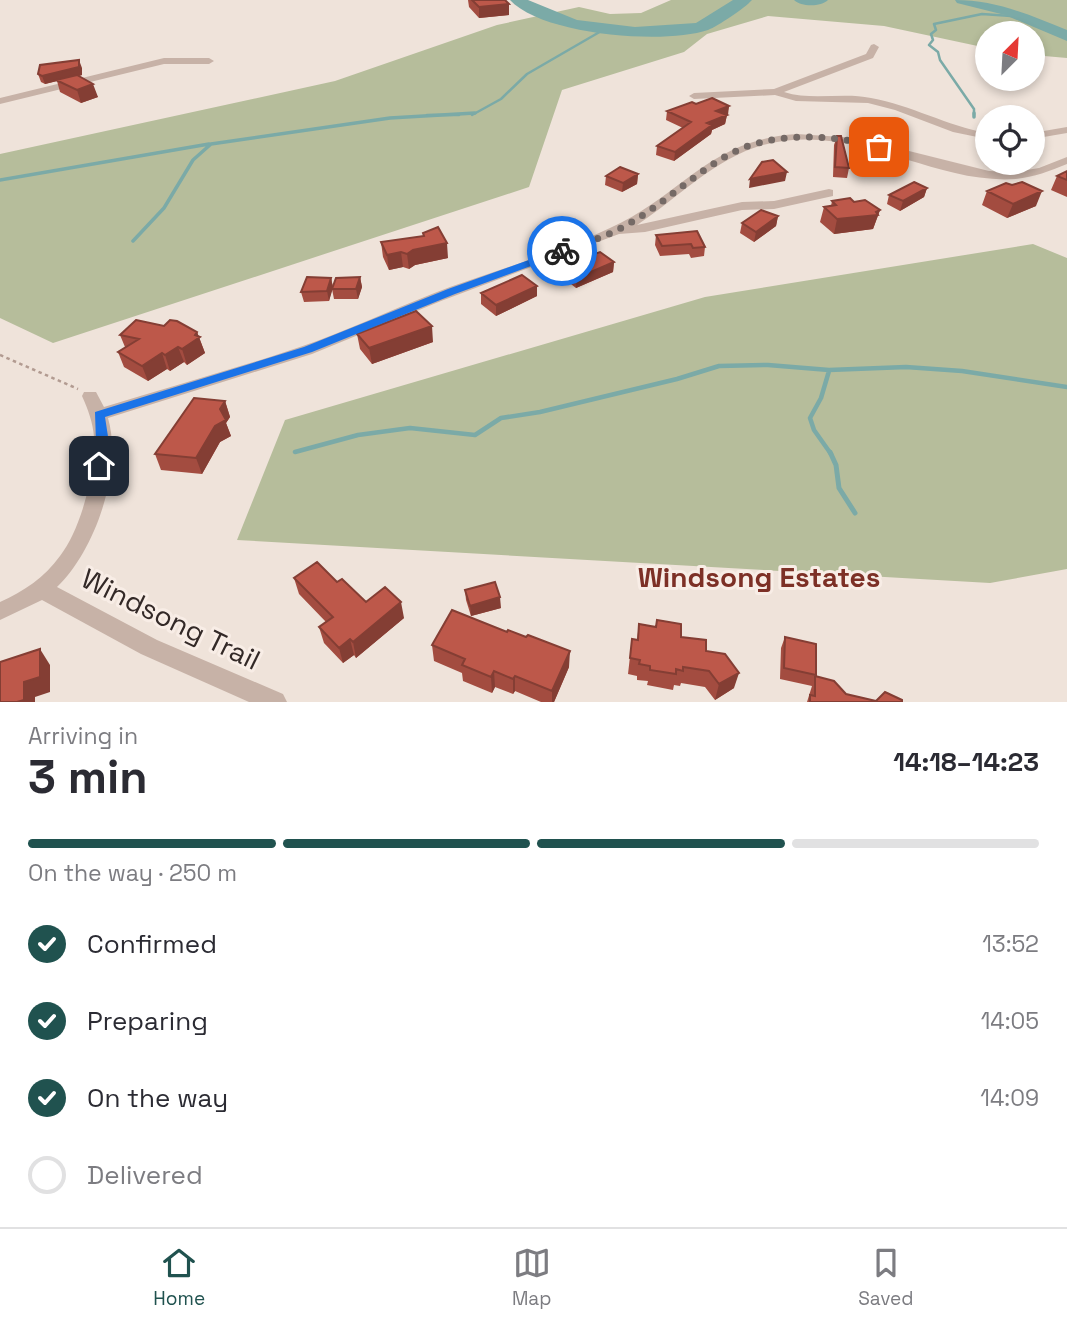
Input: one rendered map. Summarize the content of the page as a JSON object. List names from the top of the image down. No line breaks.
{"streets":{"street":["Windsong Trail"]},"districts":["Windsong Estates"],"north":"top right","page":{"heading":["3 min","Arriving in","14:18–14:23"],"bar":"On the way · 250 m","list":[["Confirmed","13:52"],["Preparing","14:05"],["On the way","14:09"],"Delivered"],"tabs":["Home","Map","Saved"]}}
